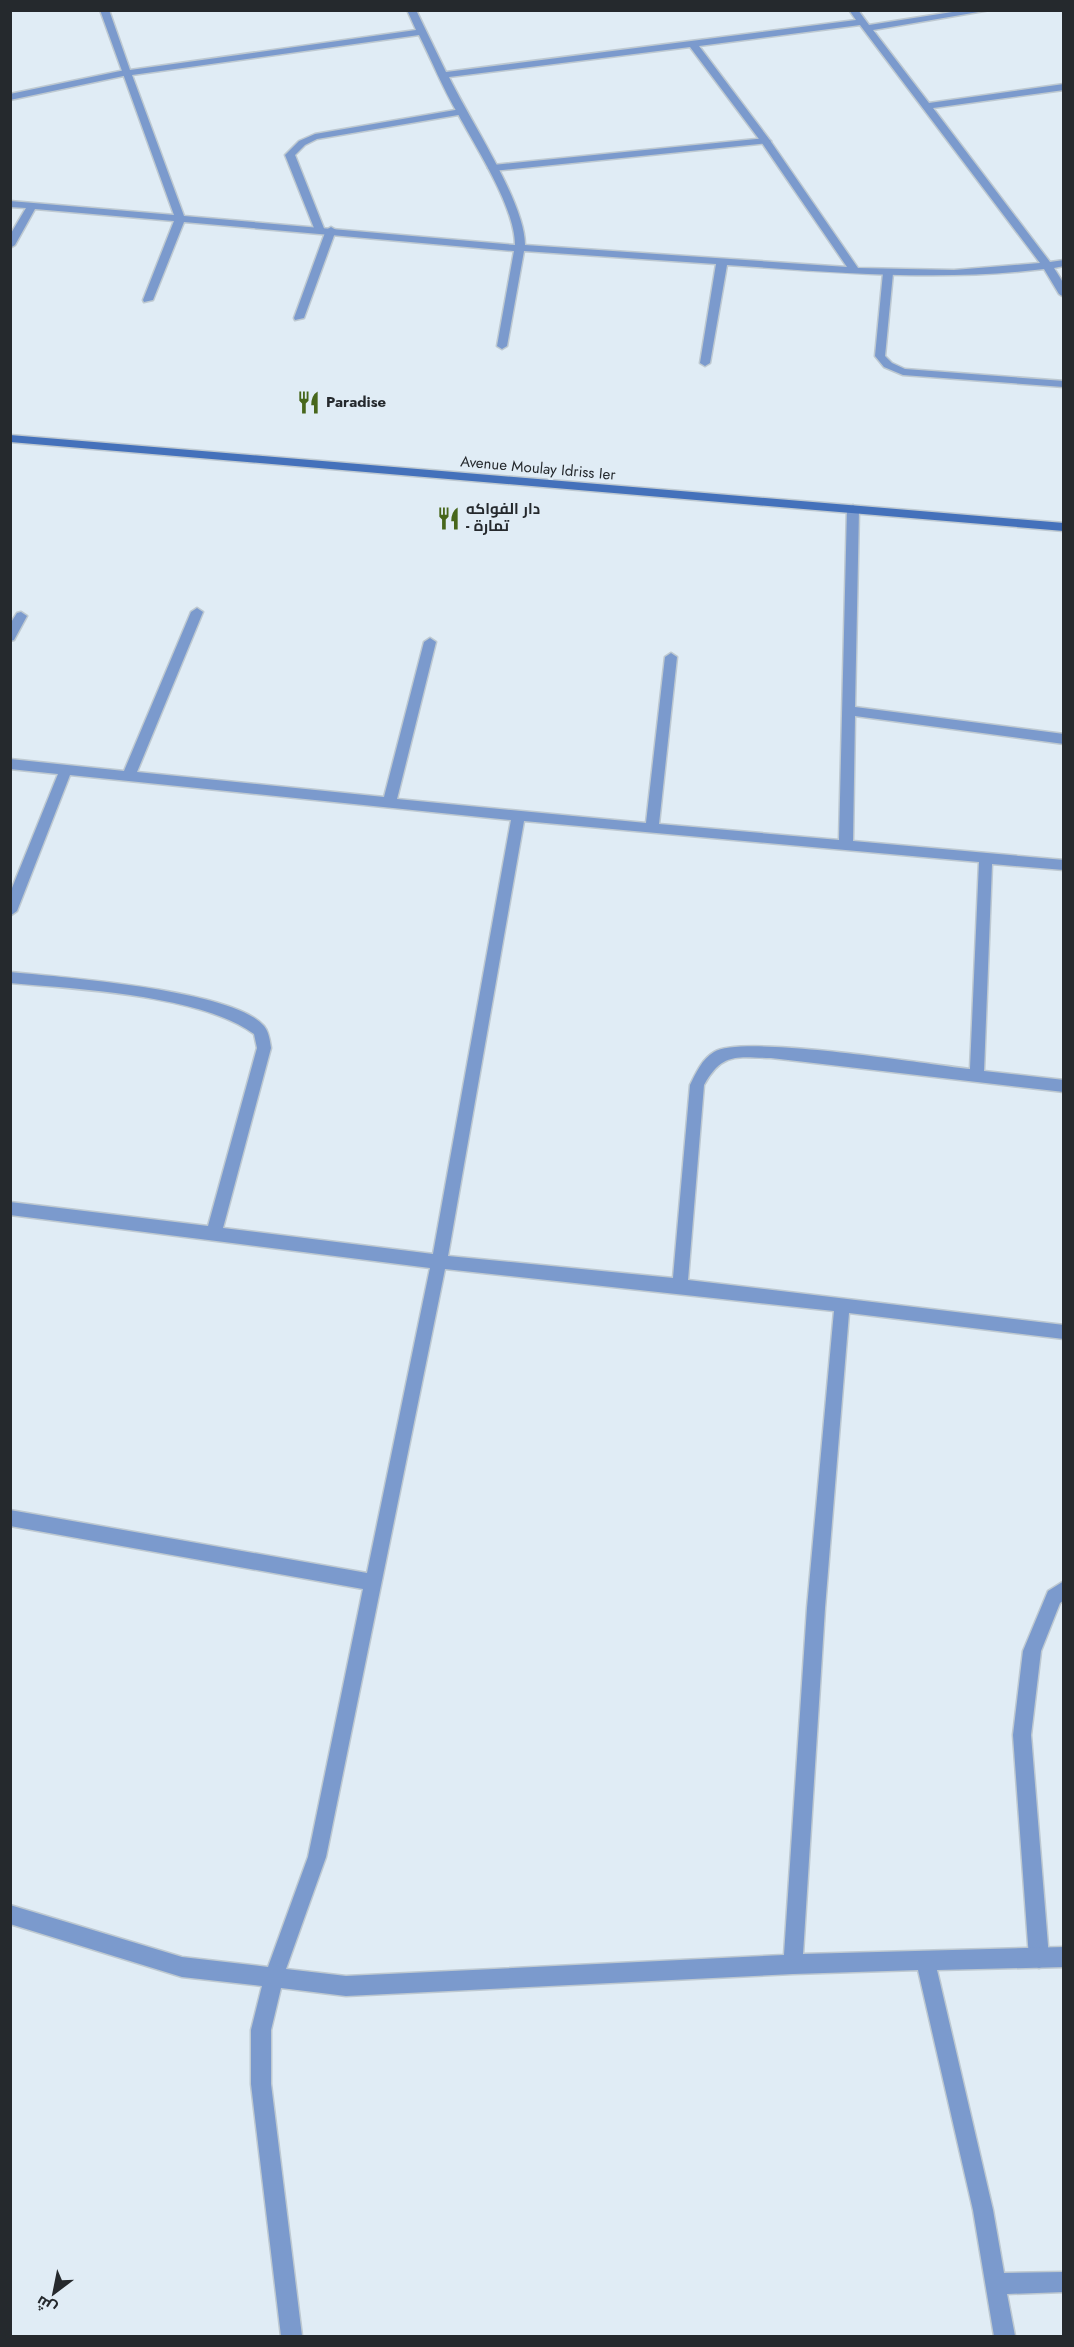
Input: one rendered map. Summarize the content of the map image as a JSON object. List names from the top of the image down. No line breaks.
{"streets":{"main road":["Avenue Moulay Idriss Ier"]},"places":{"restaurant":["Paradise","دار الفواكه - تمارة"]},"north":"bottom left"}
